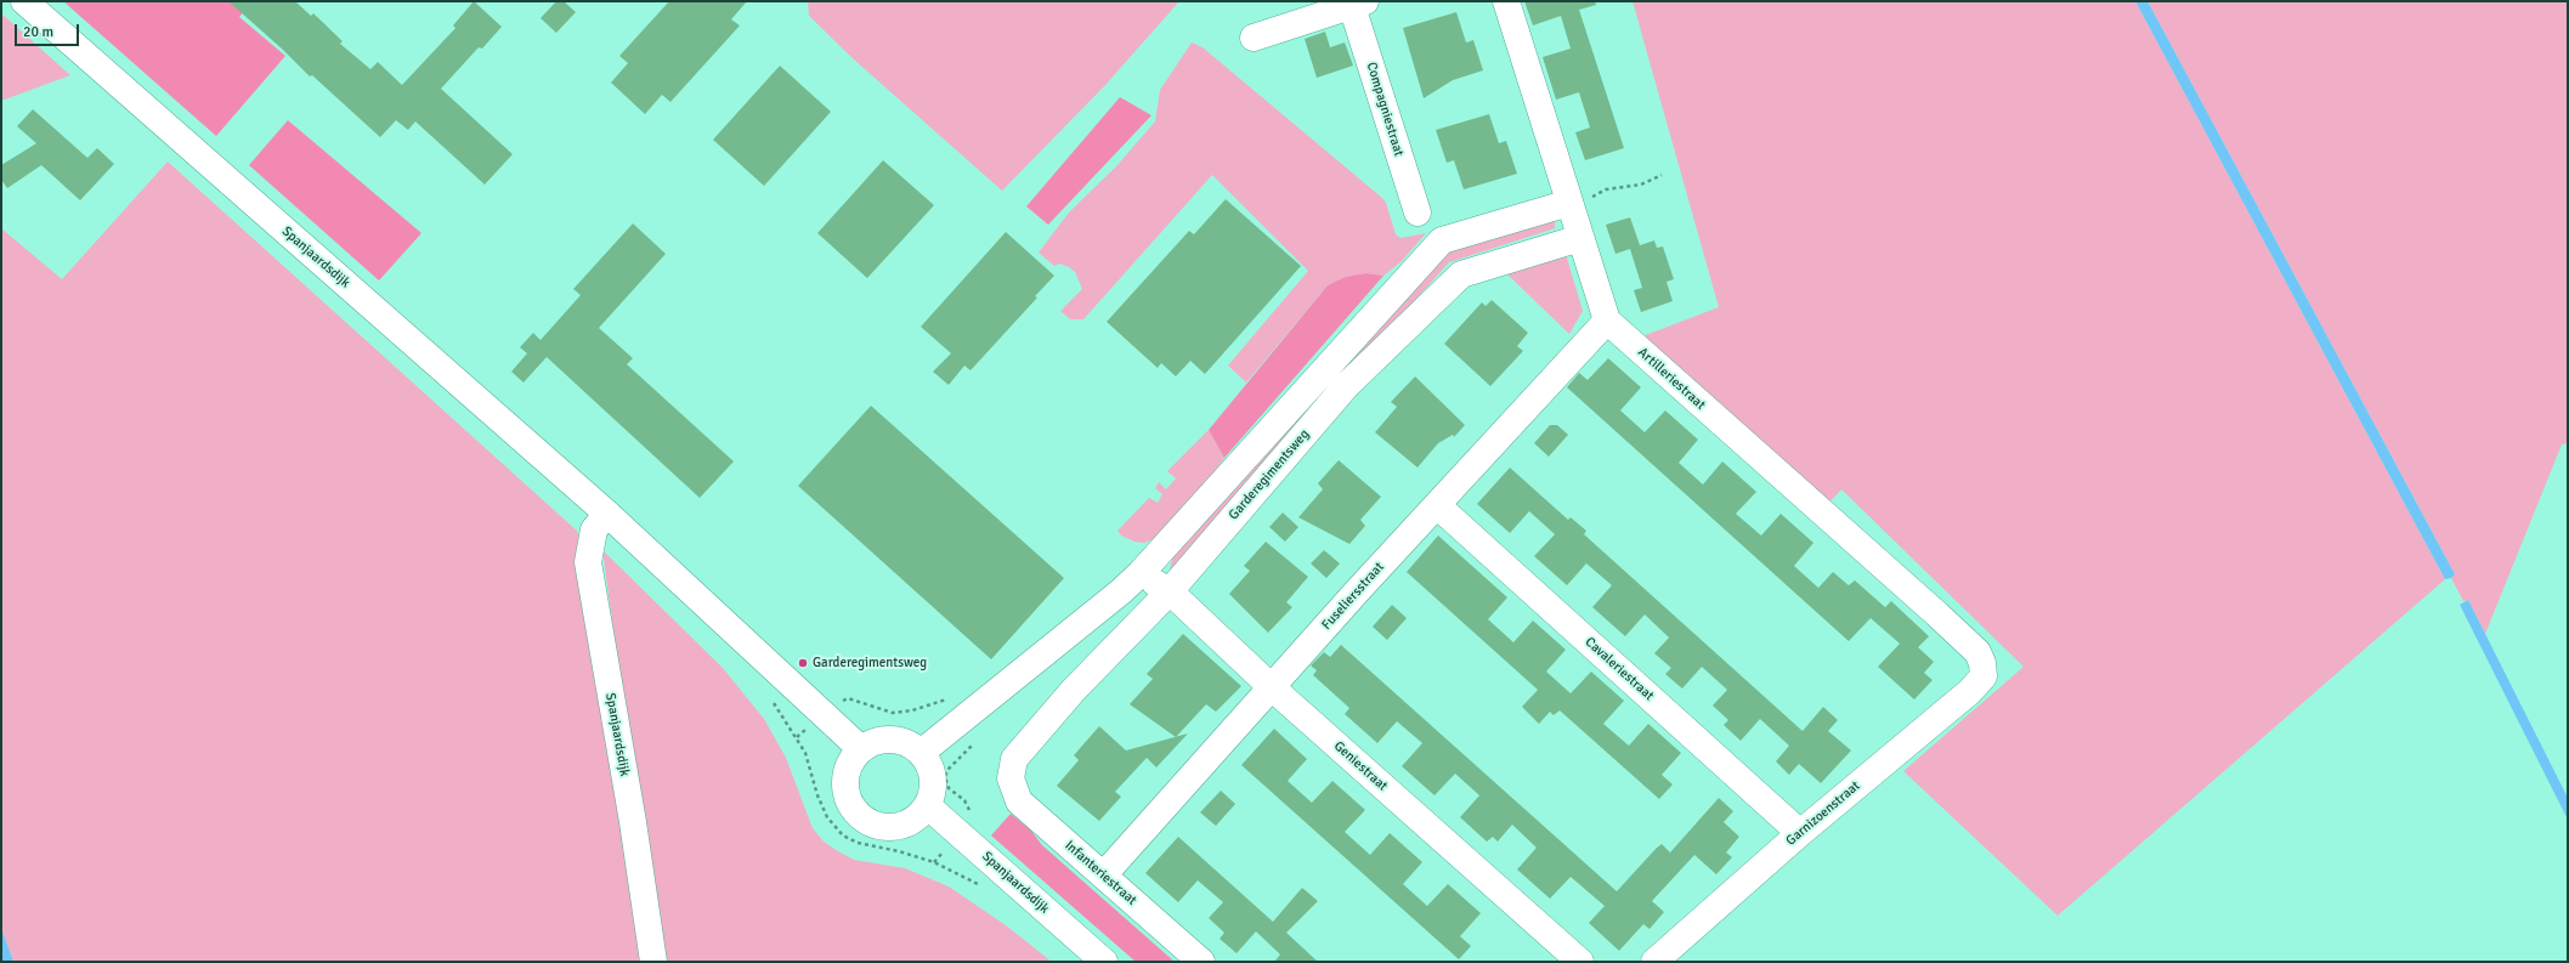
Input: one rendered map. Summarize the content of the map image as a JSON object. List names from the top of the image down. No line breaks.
{"streets":{"street":["Compagniestraat","Spanjaardsdijk","Artilleriestraat","Garderegimentsweg","Fuseliersstraat","Cavaleriestraat","Geniestraat","Garnizoenstraat","Infanteriestraat"]},"crossings":[["Artilleriestraat","Garderegimentsweg"],["Artilleriestraat","Fuseliersstraat"],["Artilleriestraat","Garnizoenstraat"],["Garderegimentsweg","Geniestraat"],["Garderegimentsweg","Infanteriestraat"],["Fuseliersstraat","Cavaleriestraat"],["Fuseliersstraat","Geniestraat"],["Fuseliersstraat","Infanteriestraat"],["Cavaleriestraat","Garnizoenstraat"]],"places":["Garderegimentsweg"],"scale_bar":"20 m"}
